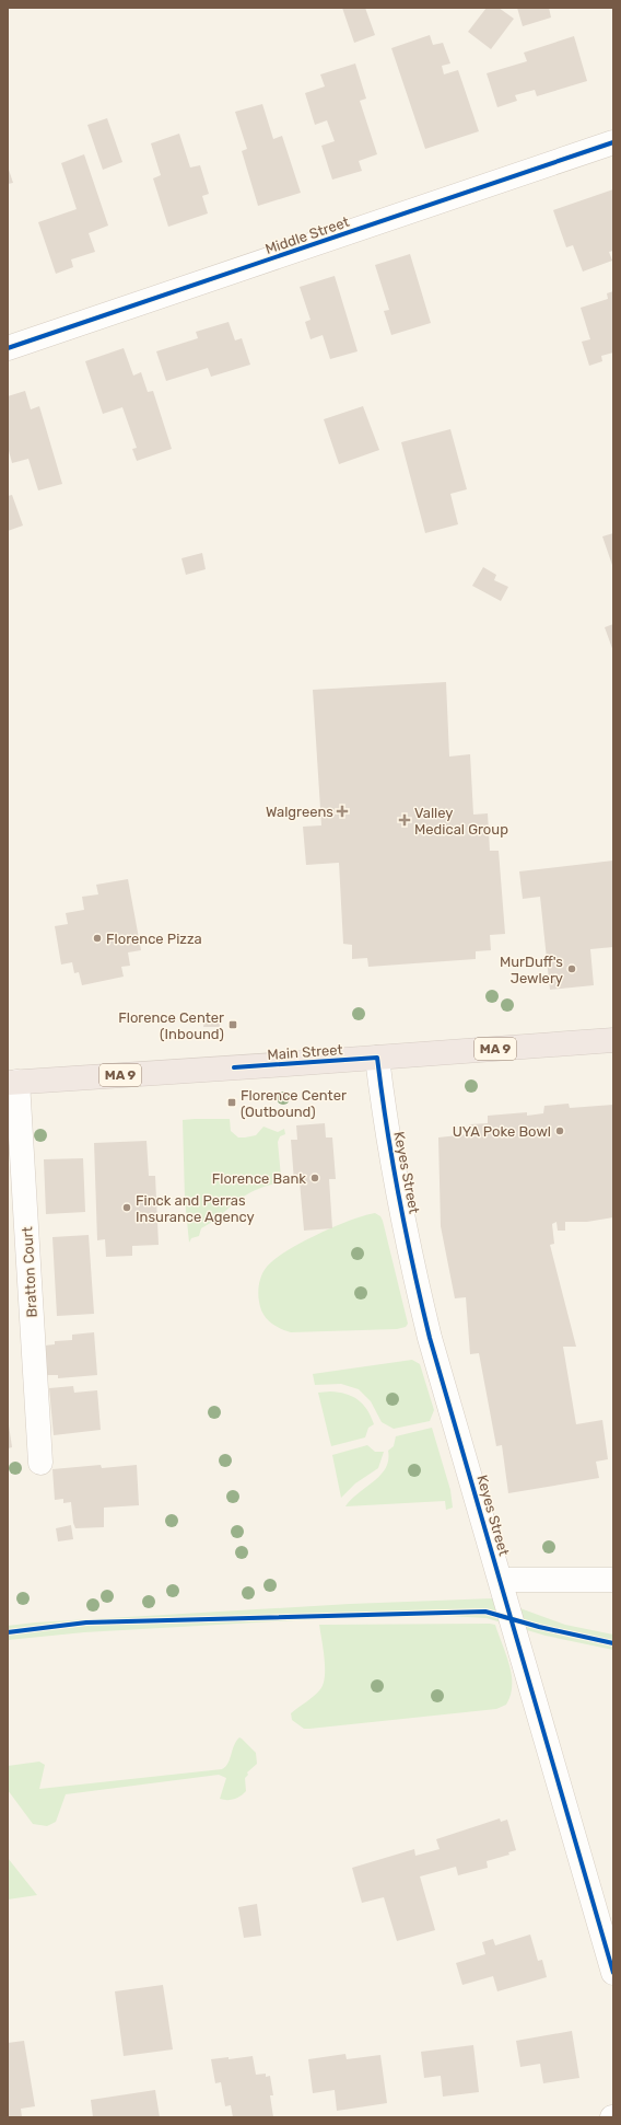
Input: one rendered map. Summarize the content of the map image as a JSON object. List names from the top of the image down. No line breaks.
{"streets":{"highway":["MA 9","Main Street"],"street":["Middle Street","Keyes Street","Bratton Court"]},"crossings":[["Main Street","Keyes Street"],["Main Street","Bratton Court"]],"places":{"health":["Walgreens","Valley Medical Group"],"other":["Florence Pizza","MurDuff's Jewlery","UYA Poke Bowl","Florence Bank","Finck and Perras Insurance Agency"],"transit":["Florence Center (Inbound)","Florence Center (Outbound)"]}}
